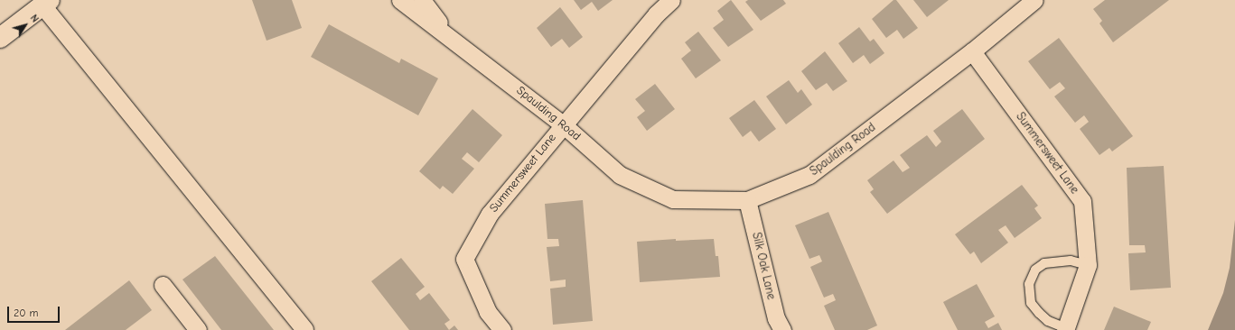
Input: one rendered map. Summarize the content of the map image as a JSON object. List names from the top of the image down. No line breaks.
{"streets":{"street":["Spaulding Road","Summersweet Lane","Silk Oak Lane"]},"crossings":[["Spaulding Road","Summersweet Lane"],["Spaulding Road","Silk Oak Lane"]],"scale_bar":"20 m","north":"top right"}
